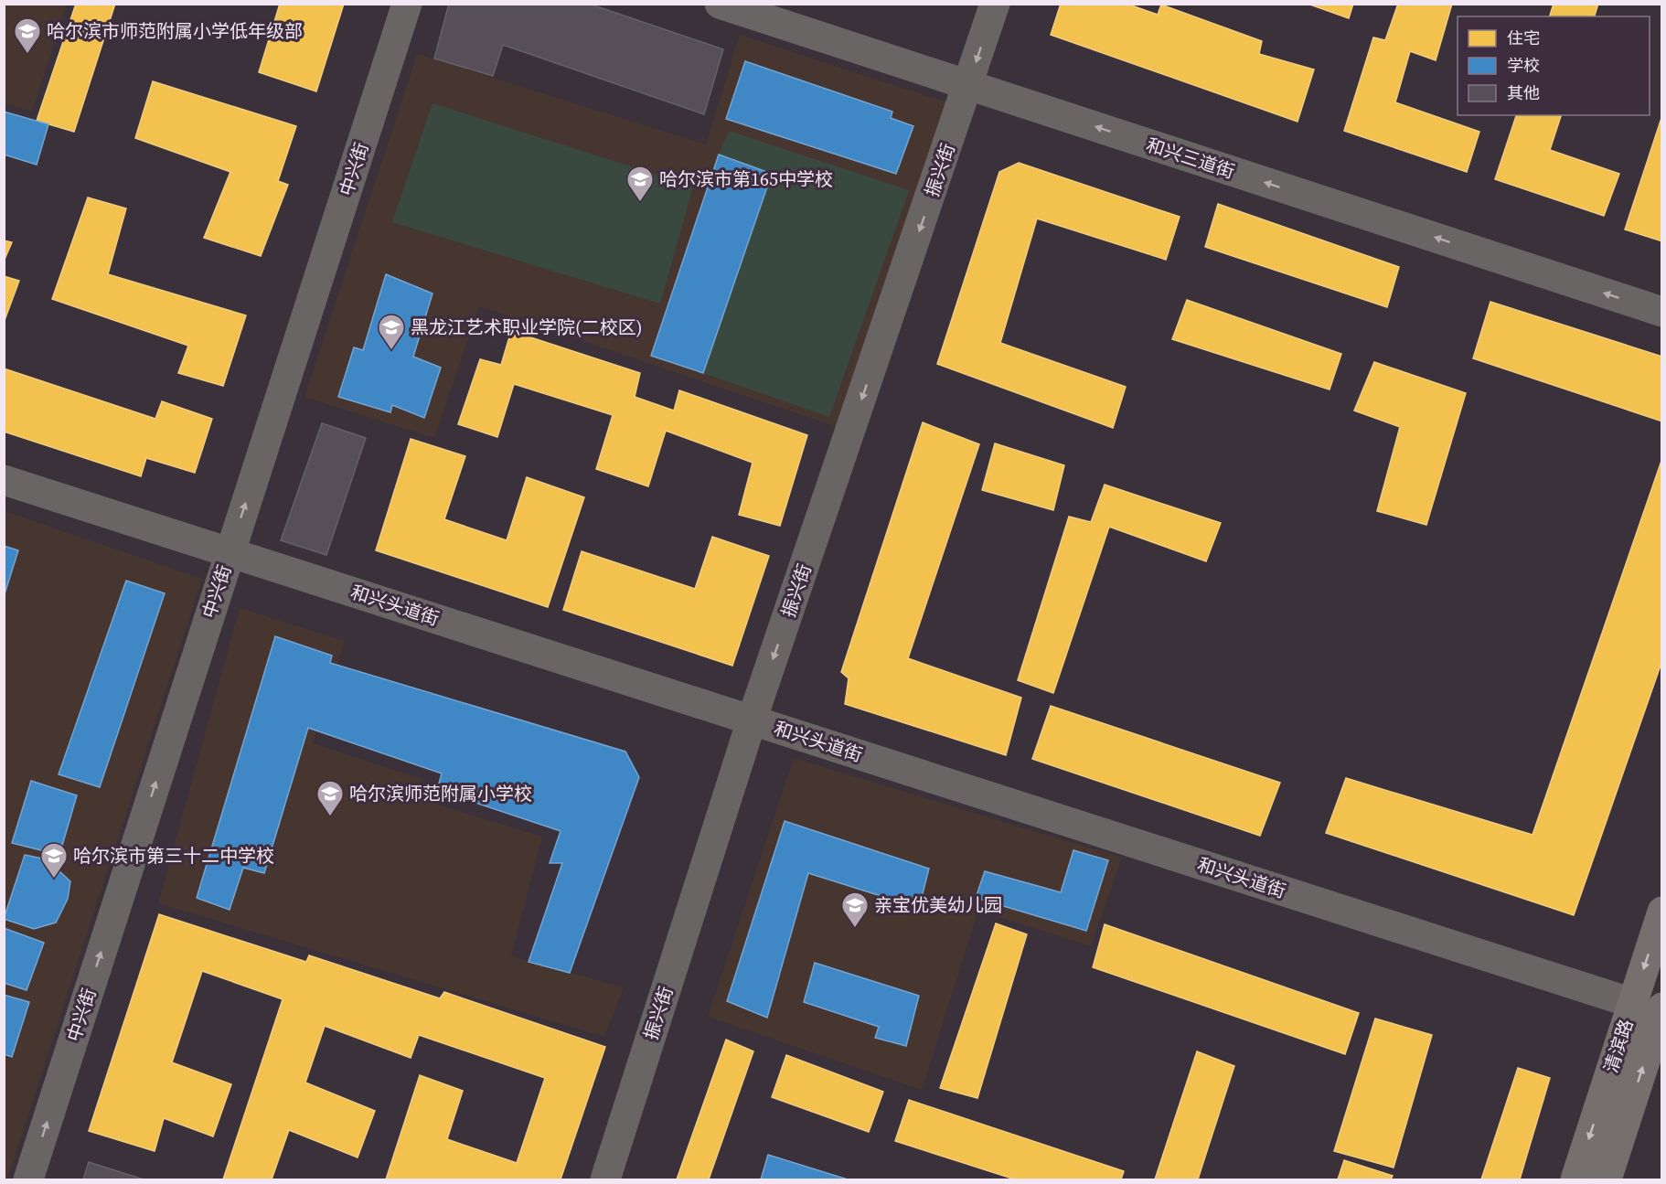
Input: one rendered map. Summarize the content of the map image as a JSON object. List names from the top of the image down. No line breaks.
{"streets":{"main road":["清滨路"],"street":["和兴三道街","中兴街","振兴街","和兴头道街"]},"crossings":[["和兴三道街","振兴街"],["中兴街","和兴头道街"],["振兴街","和兴头道街"],["和兴头道街","清滨路"]],"one_way":["和兴三道街","中兴街","振兴街"],"places":{"school or university":["哈尔滨市师范附属小学低年级部","哈尔滨市第165中学校","黑龙江艺术职业学院(二校区)","哈尔滨师范附属小学校","哈尔滨市第三十二中学校","亲宝优美幼儿园"]},"legend":["住宅","学校","其他"]}
